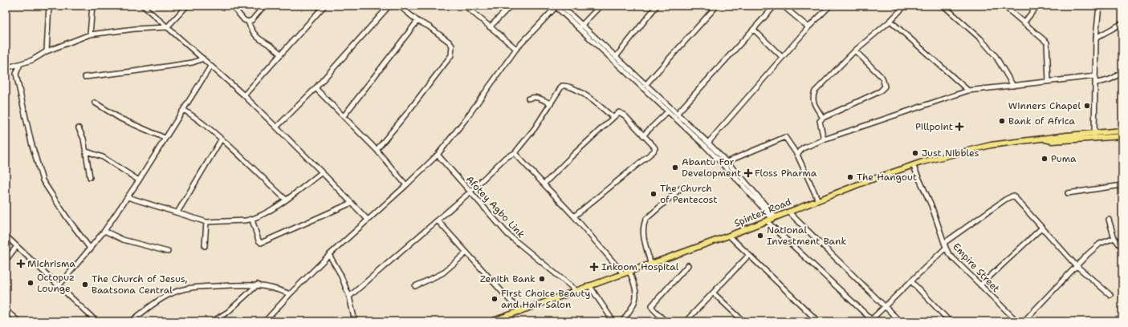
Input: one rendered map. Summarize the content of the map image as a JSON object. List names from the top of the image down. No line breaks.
{"streets":{"main road":["Spintex Road"],"street":["Afotey Agbo Link","Empire Street"]},"crossings":[["Afotey Agbo Link","Spintex Road"],["Spintex Road","Empire Street"]],"places":{"other":["Winners Chapel","Bank of Africa","Just Nibbles","Puma","Abantu For Development","The Hangout","The Church of Pentecost","National Investment Bank","Zenith Bank","Octopuz Lounge","The Church of Jesus, Baatsona Central","First Choice Beauty and Hair Salon"],"health":["Pillpoint","Floss Pharma","Michrisma","Inkoom Hospital"]}}
